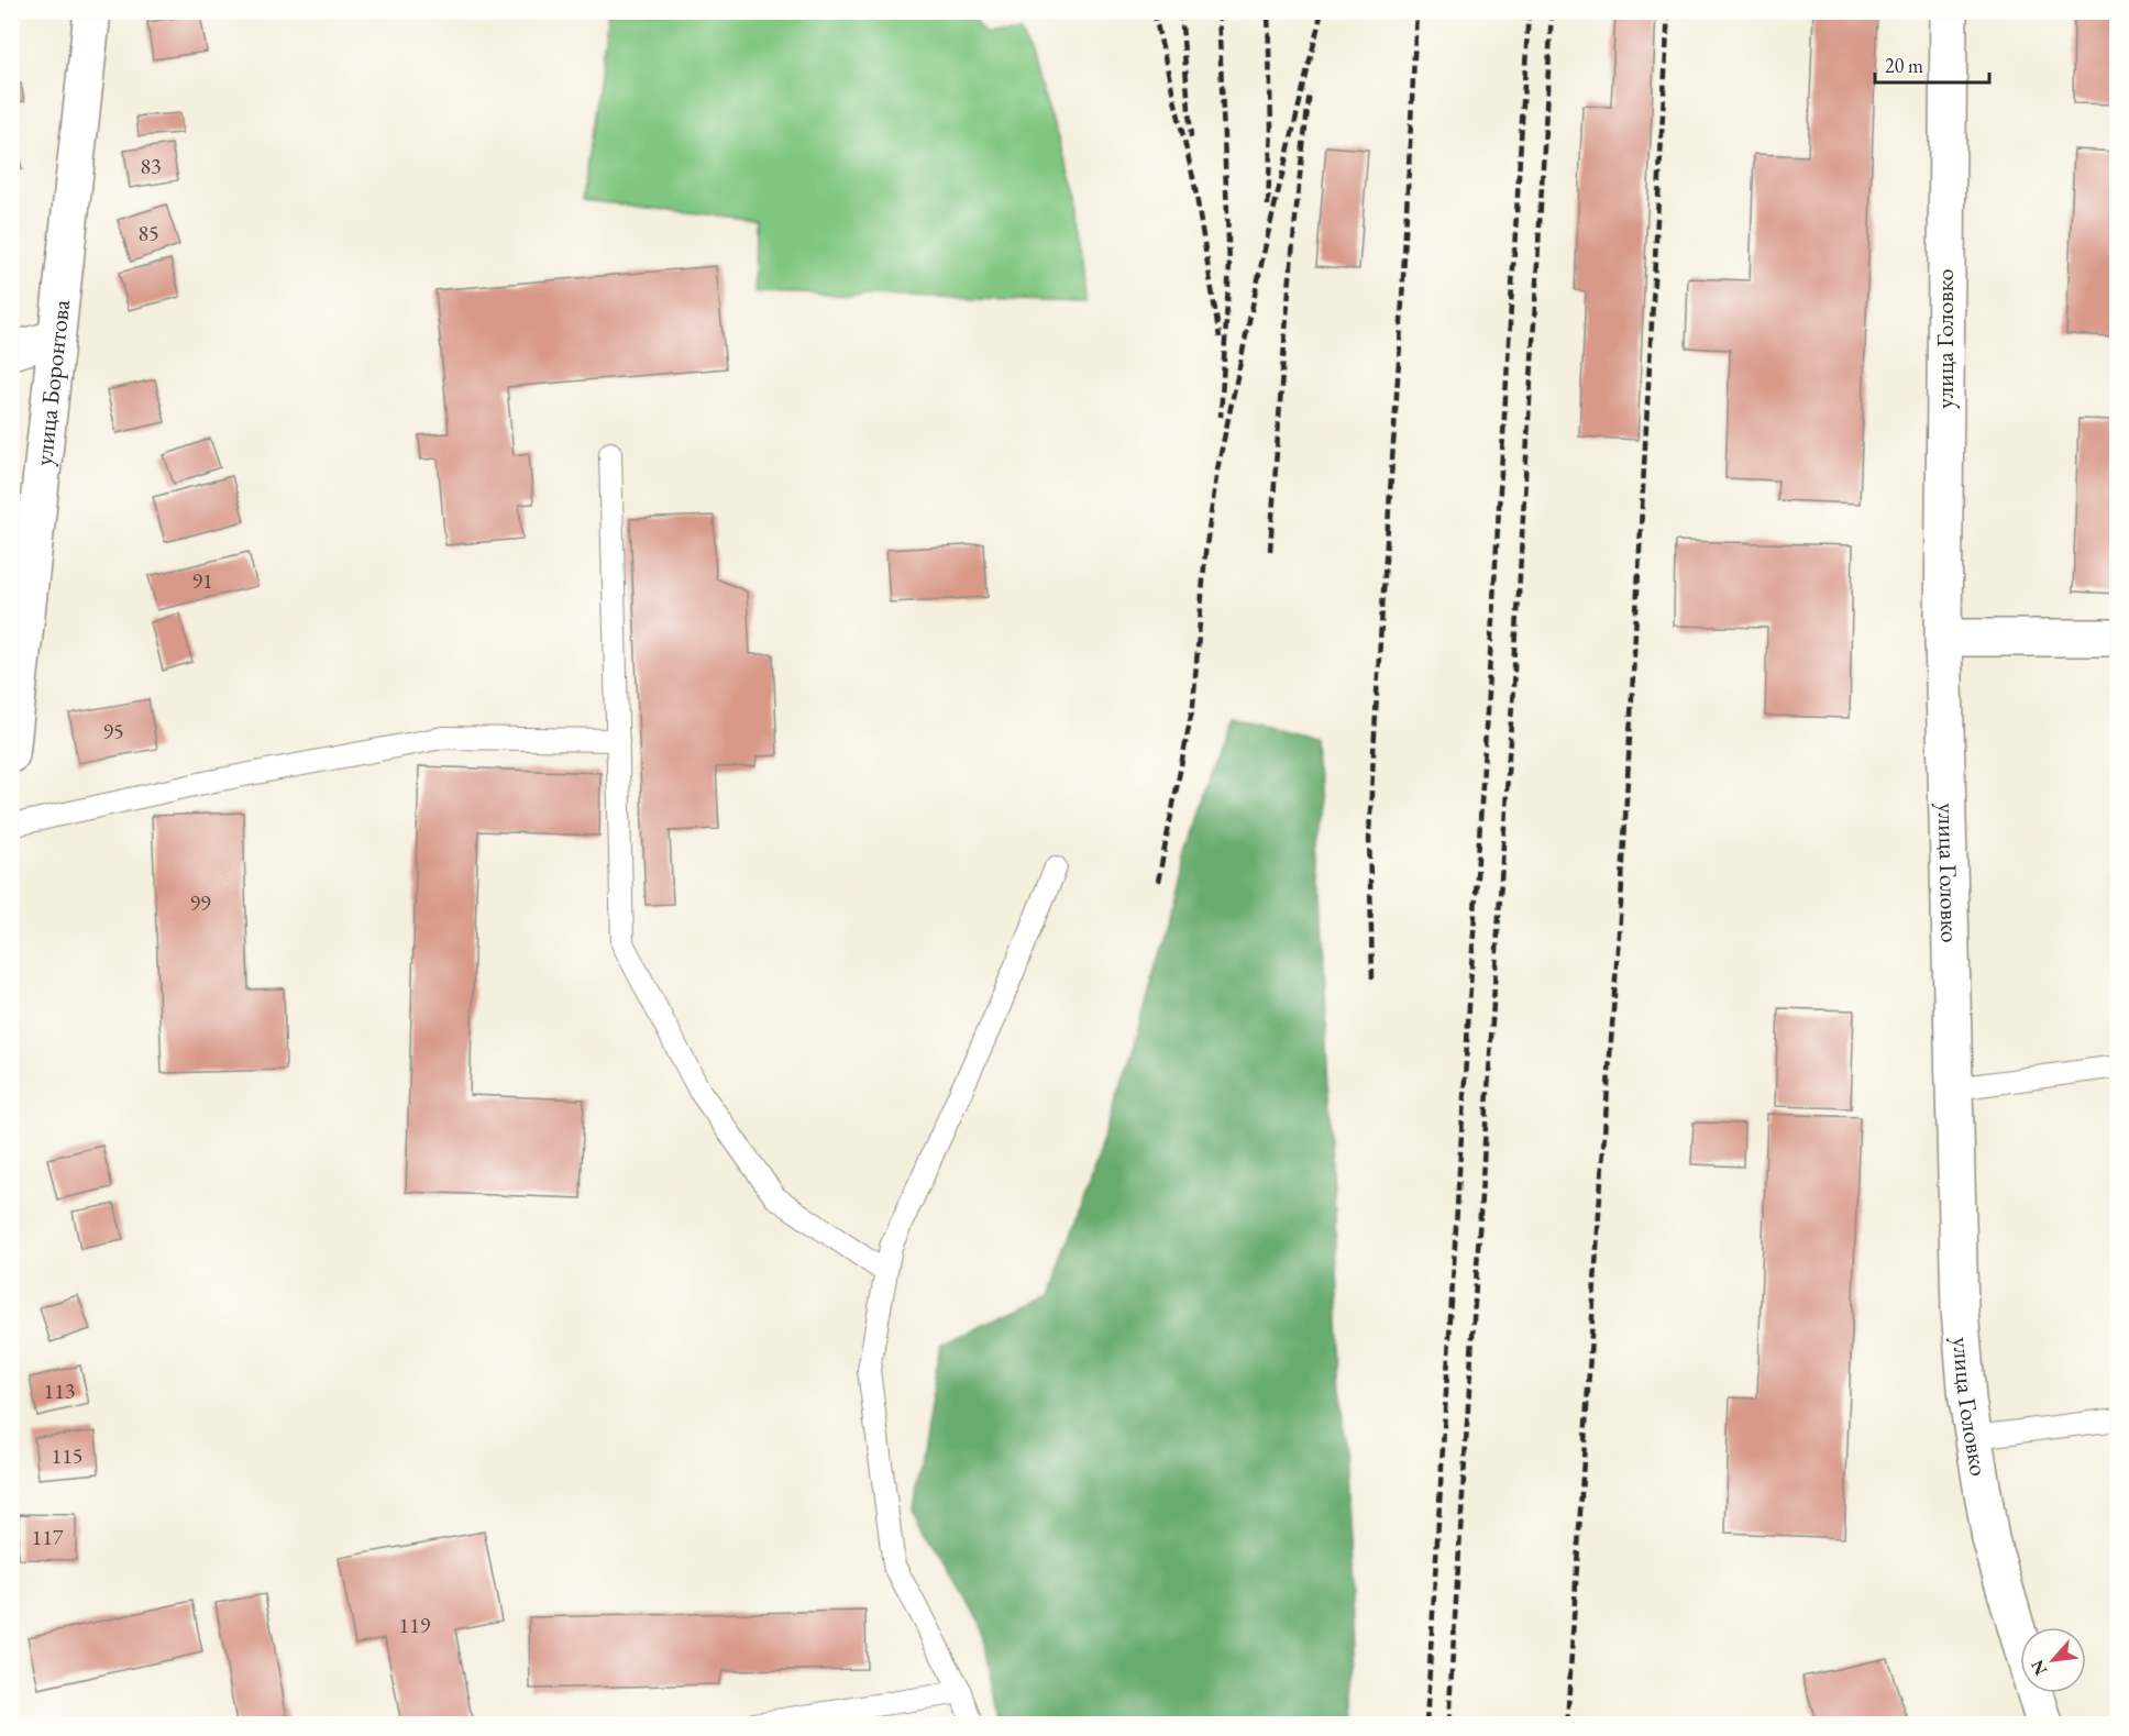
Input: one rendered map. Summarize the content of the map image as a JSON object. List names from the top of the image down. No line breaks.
{"streets":{"main road":["улица Головко","улица Боронтова"]},"house_numbers":["83","85","91","95","99","113","115","117","119"],"scale_bar":"20 m","north":"bottom left"}
